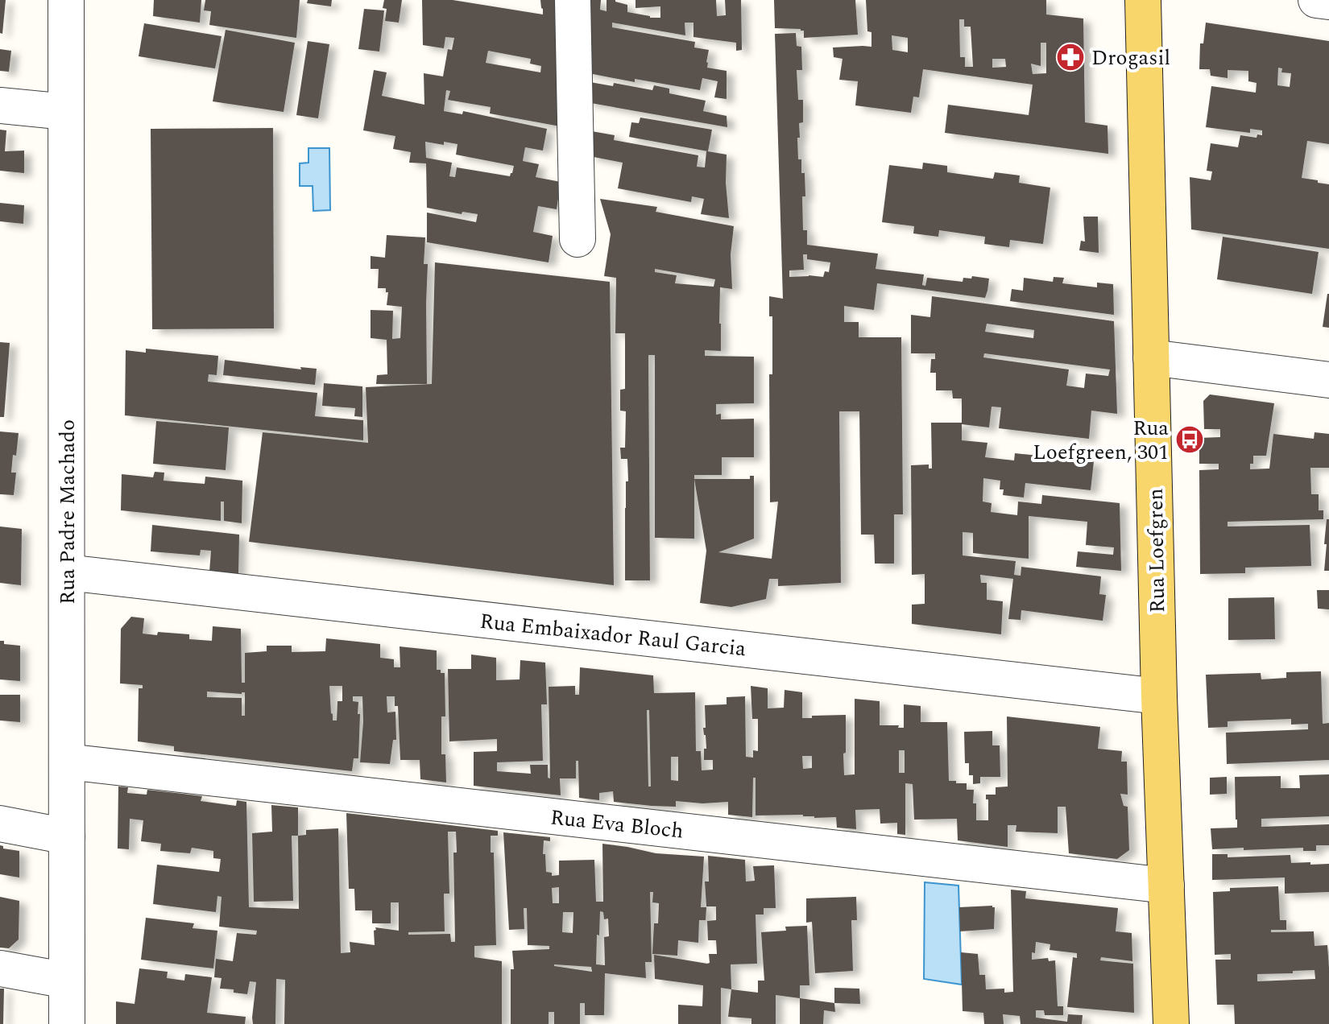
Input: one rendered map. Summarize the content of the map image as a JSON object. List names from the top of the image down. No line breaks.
{"streets":{"main road":["Rua Loefgren"],"street":["Rua Padre Machado","Rua Embaixador Raul Garcia","Rua Eva Bloch"]},"crossings":[["Rua Padre Machado","Rua Embaixador Raul Garcia"],["Rua Padre Machado","Rua Eva Bloch"],["Rua Loefgren","Rua Embaixador Raul Garcia"],["Rua Loefgren","Rua Eva Bloch"]],"places":{"pharmacy":["Drogasil"],"bus stop":["Rua Loefgreen, 301"]}}
